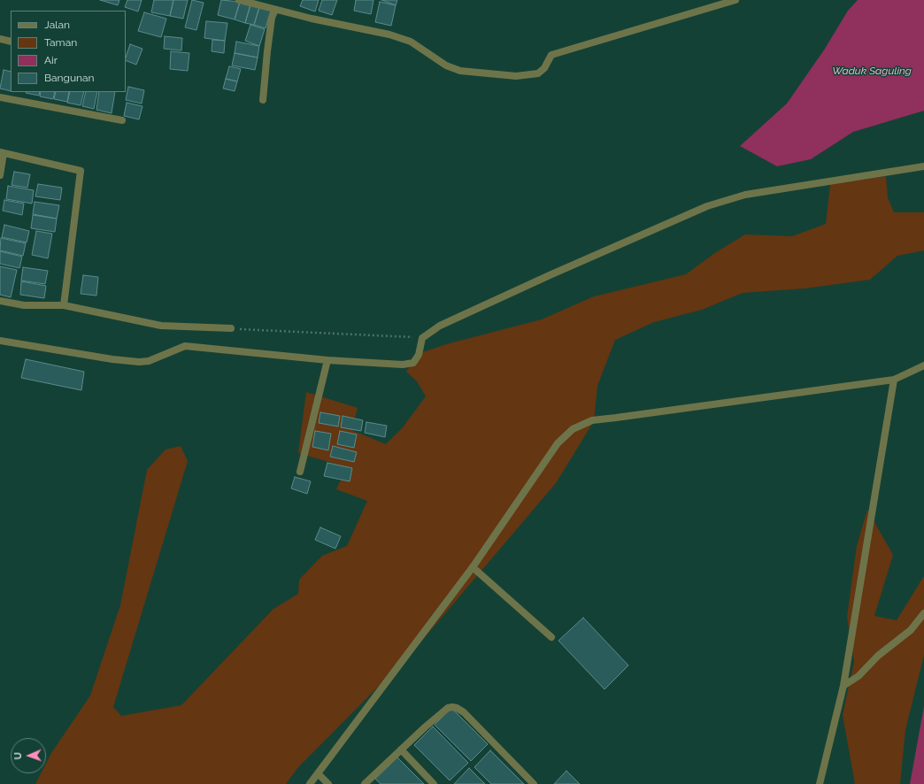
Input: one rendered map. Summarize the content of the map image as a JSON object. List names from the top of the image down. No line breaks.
{"water":["Waduk Saguling"],"legend":["Jalan","Taman","Air","Bangunan"],"north":"left"}
